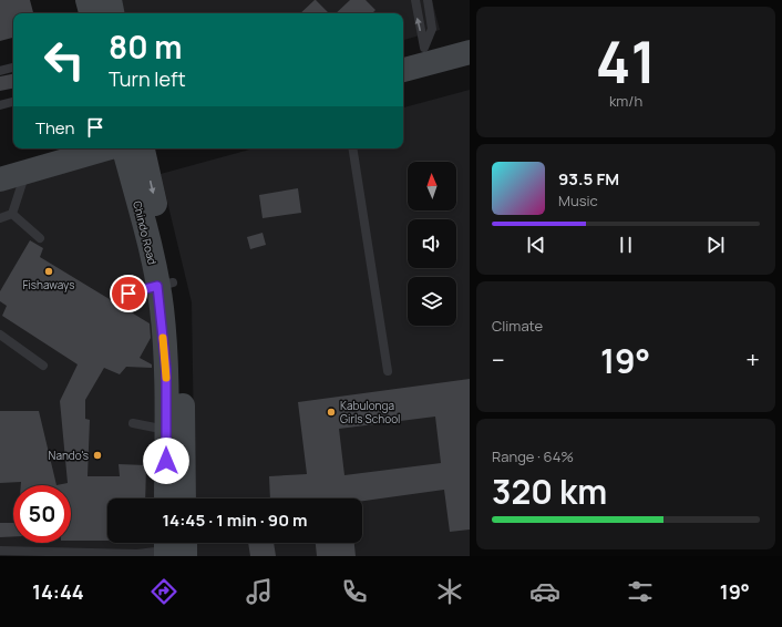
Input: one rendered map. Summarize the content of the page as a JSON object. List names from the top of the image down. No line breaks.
{"streets":{"main road":["Chindo Road"]},"places":["Fishaways","Kabulonga Girls School","Nando's"],"north":"top","page":{"tile":[["41","km/h"],"Climate",["Range · 64%","320 km"]],"turn":["80 m","Turn left"],"then":"Then","song":["93.5 FM","Music"],"heat":["−","19°","+"],"limit":"50","trip":"14:45 · 1 min · 90 m","tabs":["14:44","19°"]}}
